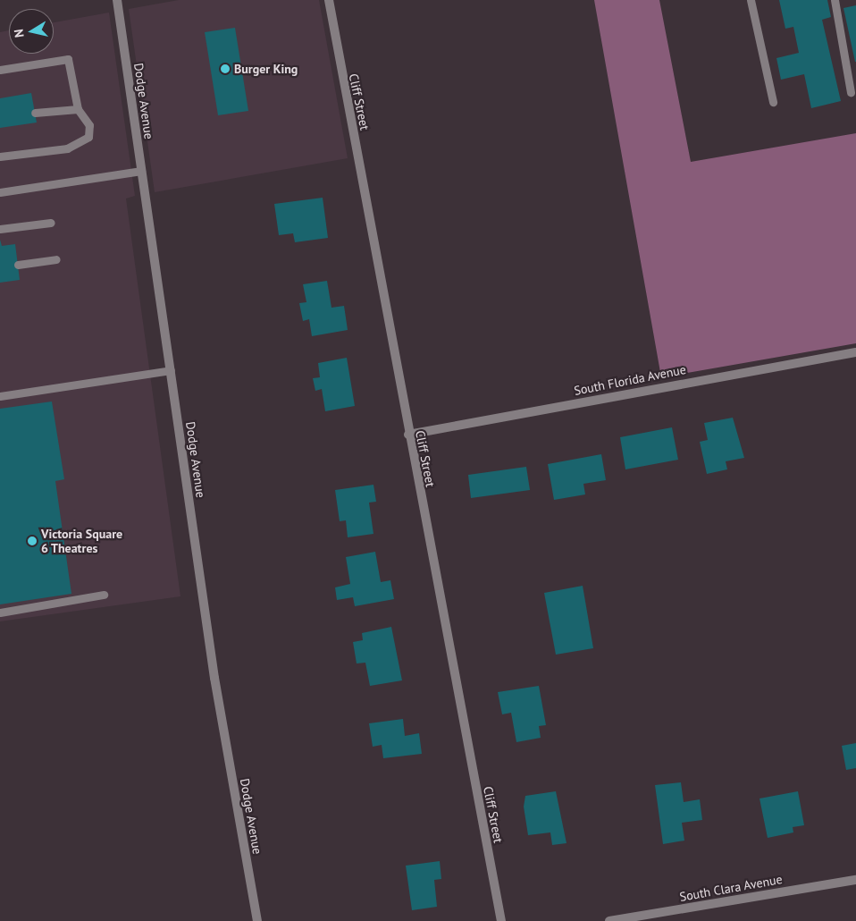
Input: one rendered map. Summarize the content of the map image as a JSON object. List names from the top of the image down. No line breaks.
{"streets":{"street":["Dodge Avenue","Cliff Street","South Florida Avenue","South Clara Avenue"]},"crossings":[["Cliff Street","South Florida Avenue"]],"places":["Burger King","Victoria Square 6 Theatres"],"north":"left"}
